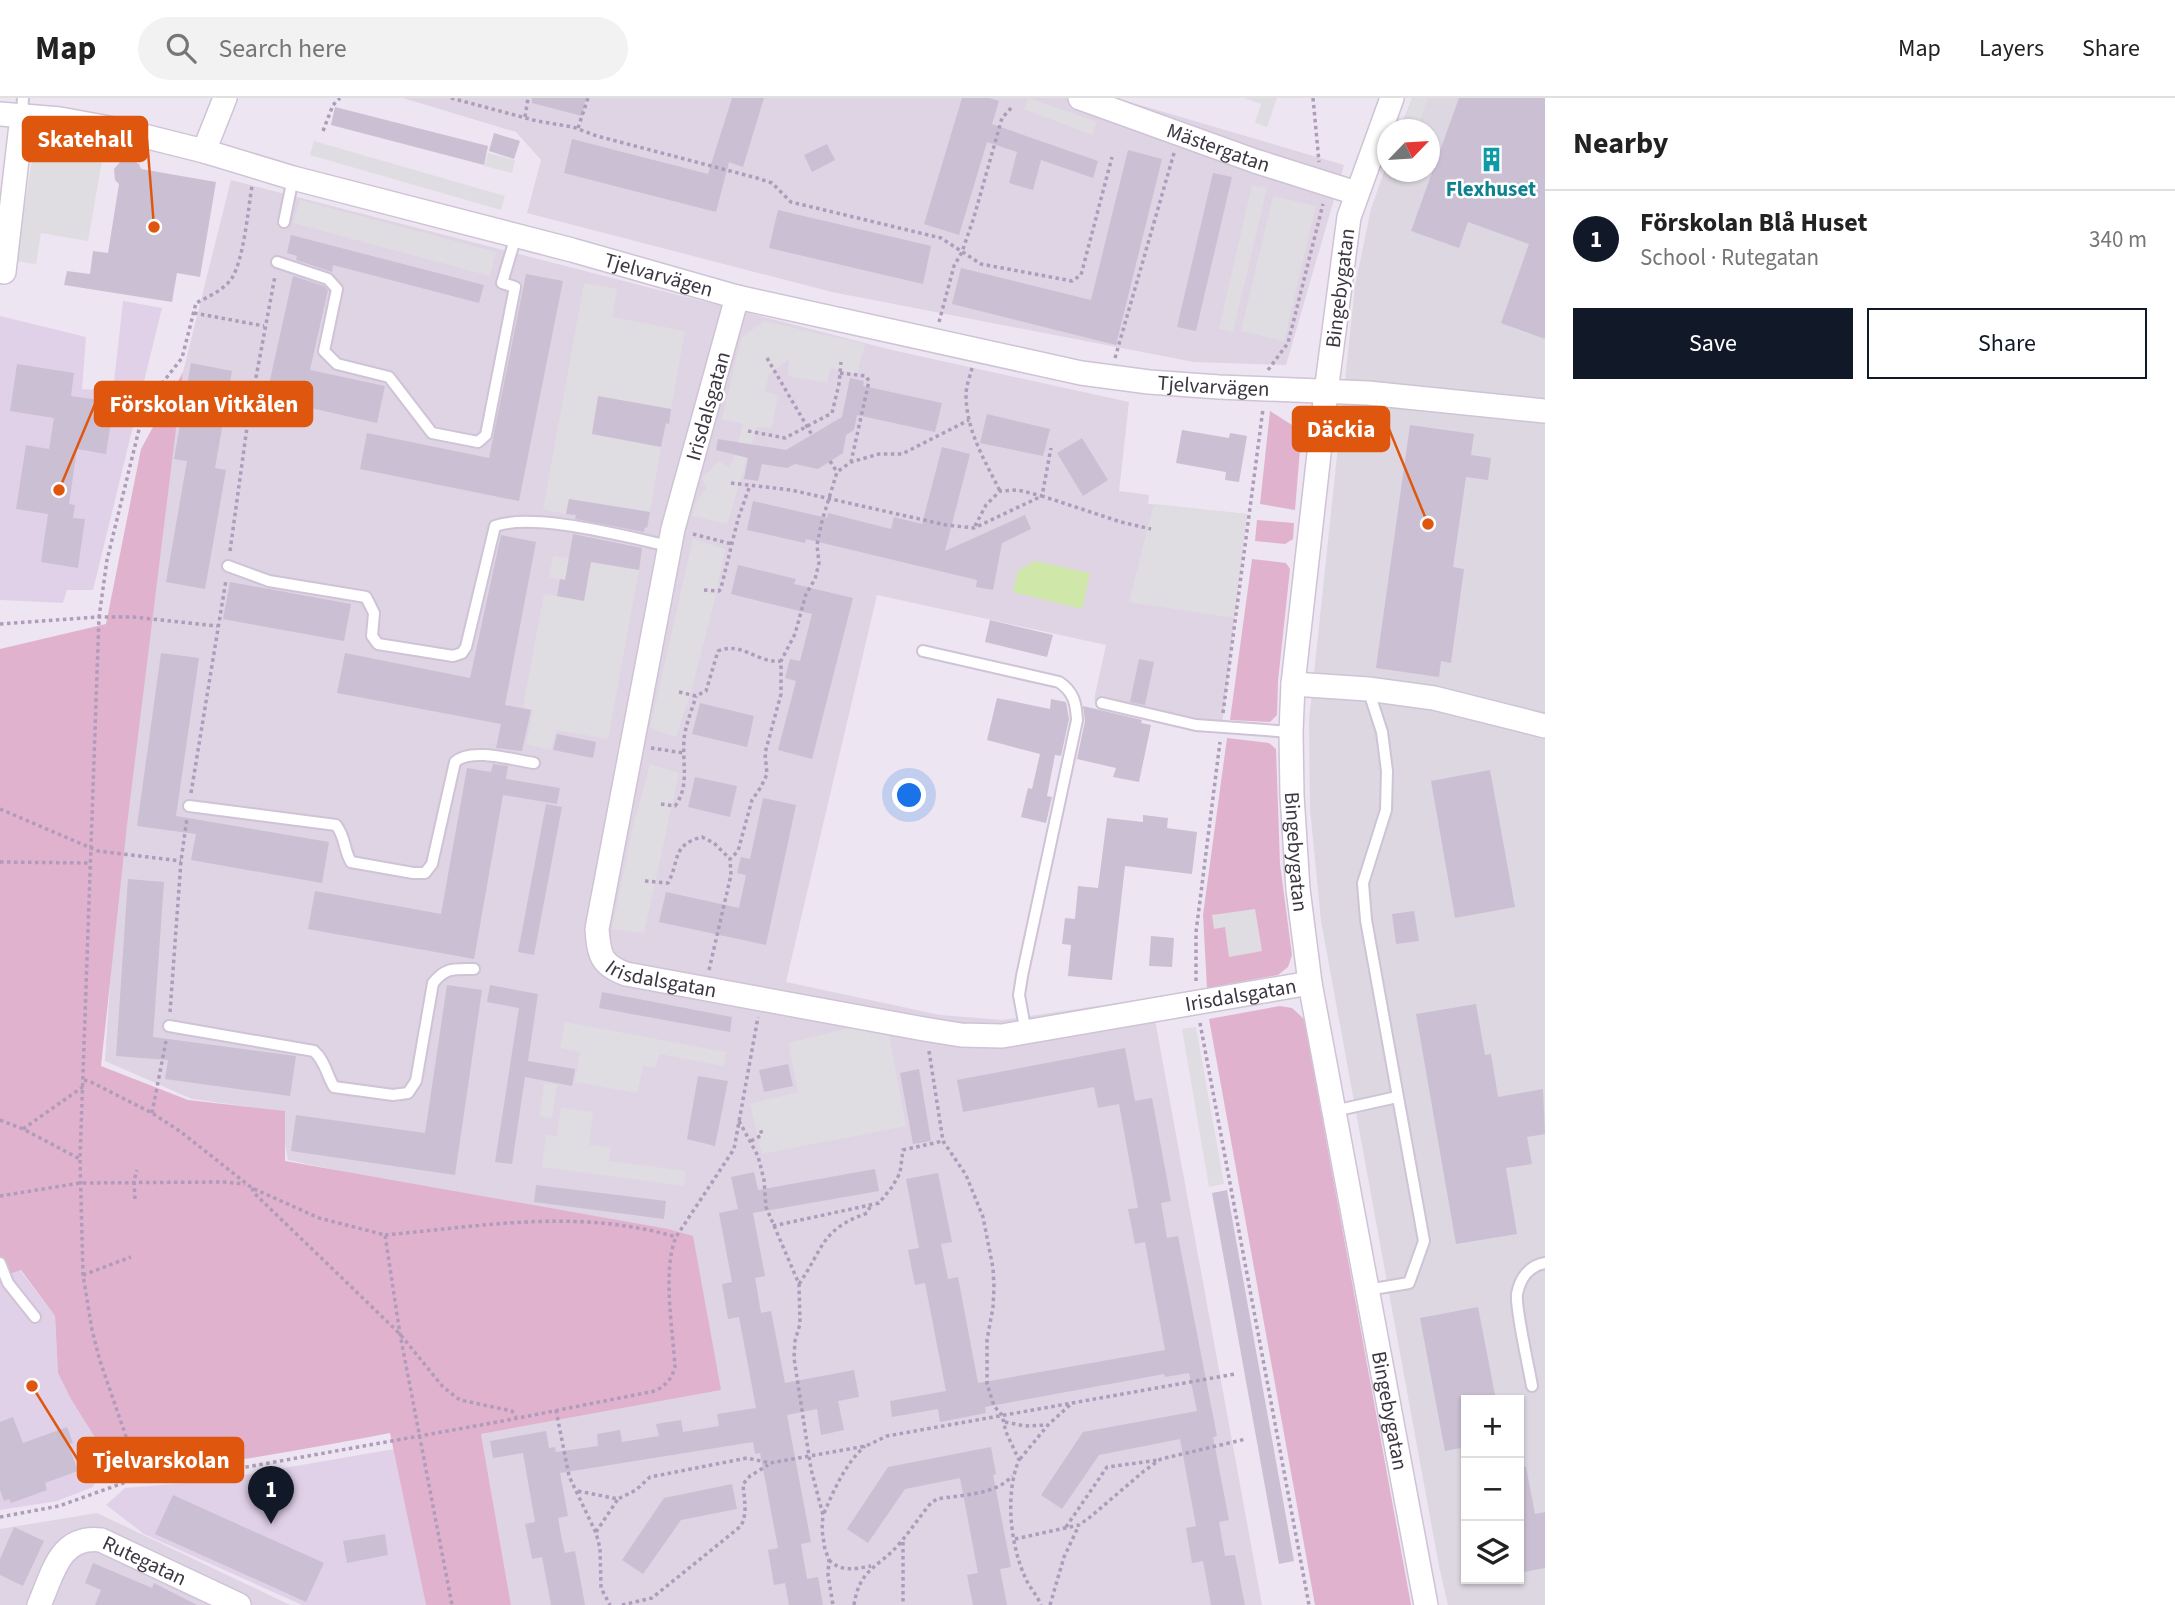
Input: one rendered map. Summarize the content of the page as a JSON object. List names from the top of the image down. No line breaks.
{"streets":{"street":["Mästergatan","Tjelvarvägen","Bingebygatan","Irisdalsgatan","Rutegatan"]},"crossings":[["Mästergatan","Bingebygatan"],["Tjelvarvägen","Bingebygatan"],["Tjelvarvägen","Irisdalsgatan"],["Bingebygatan","Irisdalsgatan"]],"places":{"building":["Flexhuset"],"other":["Skatehall","Förskolan Vitkålen","Däckia","Tjelvarskolan"]},"north":"top right","page":{"header":"Map","search":"Search here","nav":["Map","Layers","Share"],"heading":"Nearby","list":[{"mark":"1","name":"Förskolan Blå Huset","note":"School · Rutegatan","value":"340 m"}],"buttons":["Save","Share"],"map_buttons":["+","−"],"pins":"1"}}
